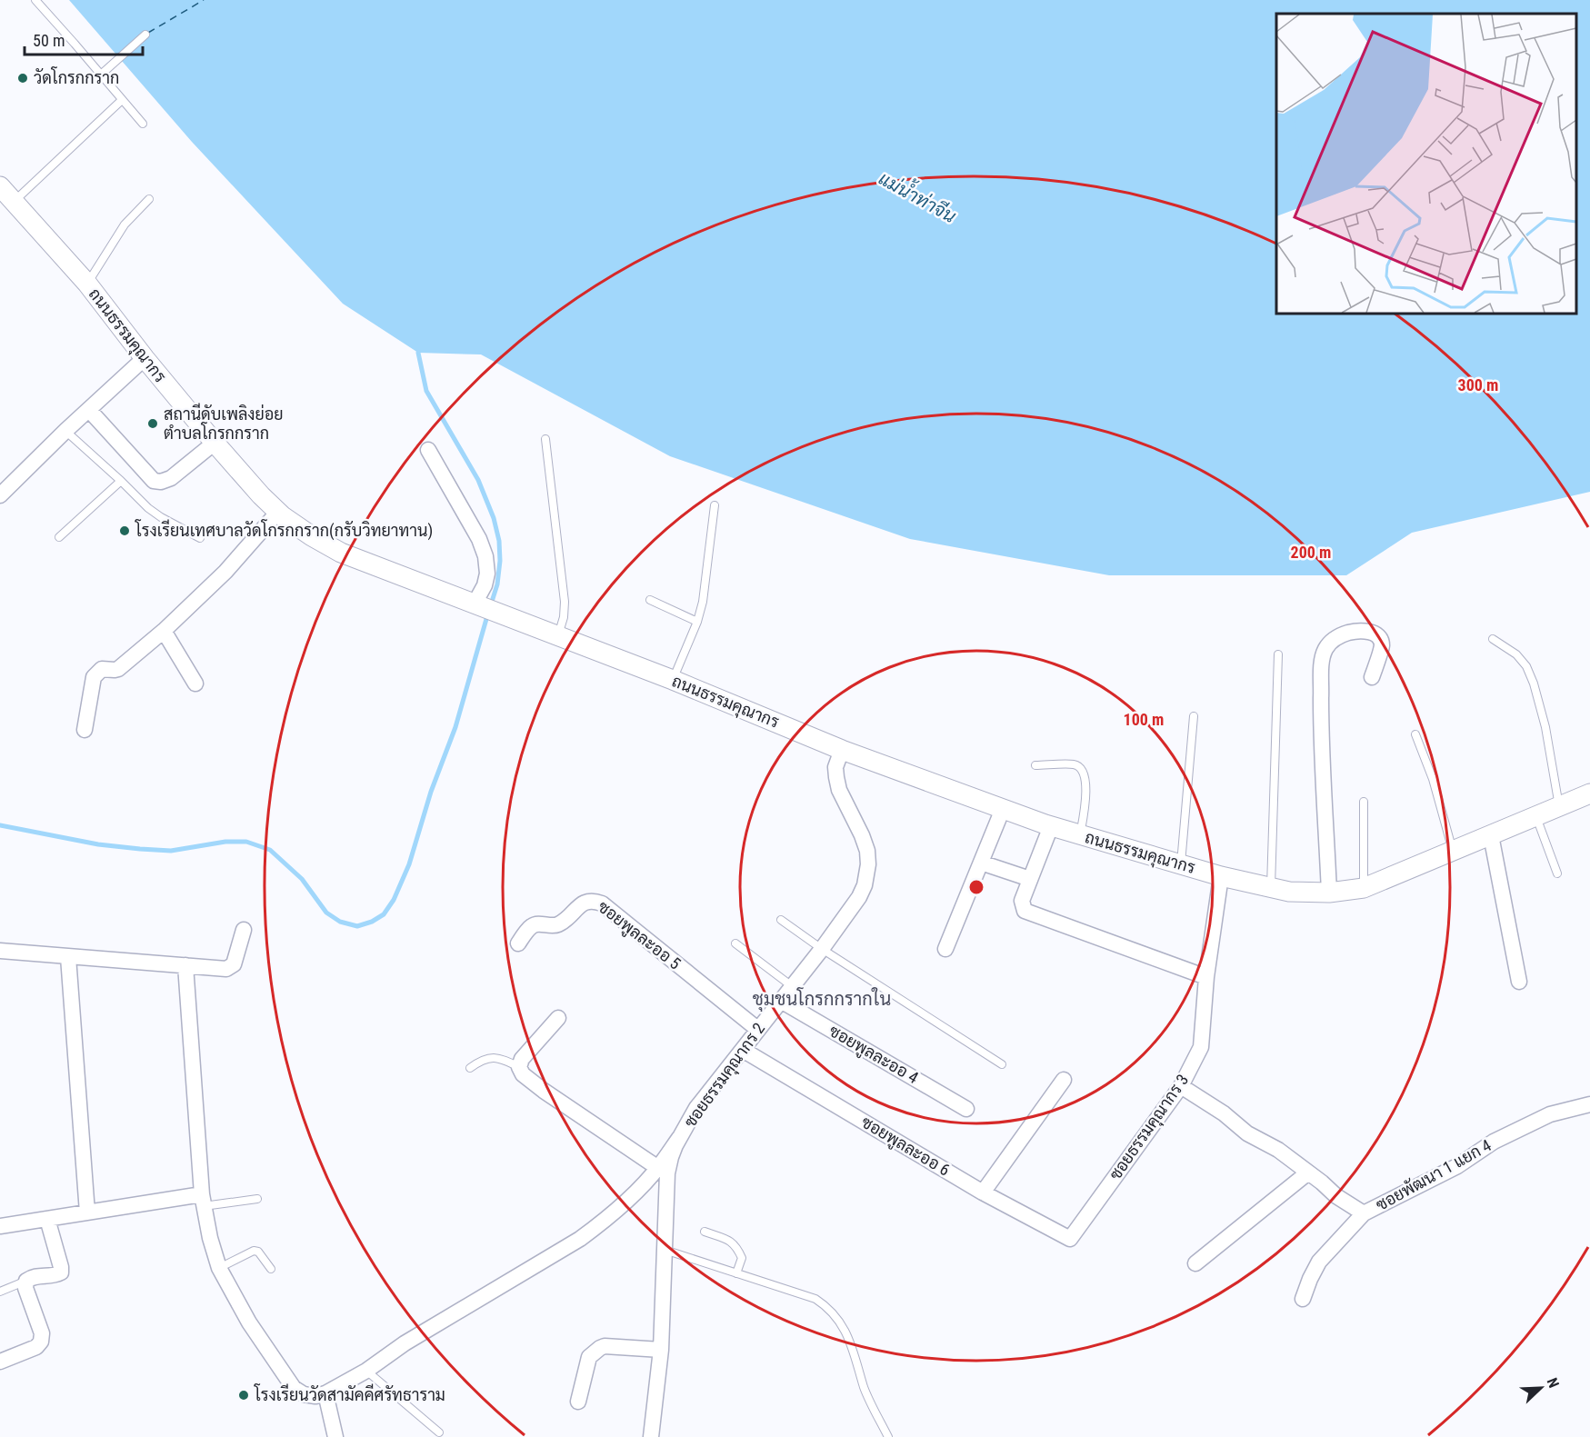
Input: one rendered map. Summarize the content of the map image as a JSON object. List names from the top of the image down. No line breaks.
{"streets":{"street":["ถนนธรรมคุณากร","ซอยพูลละออ 5","ซอยพูลละออ 4","ซอยธรรมคุณากร 2","ซอยธรรมคุณากร 3","ซอยพูลละออ 6","ซอยพัฒนา 1 แยก 4"]},"crossings":[["ถนนธรรมคุณากร","ซอยธรรมคุณากร 2"],["ถนนธรรมคุณากร","ซอยธรรมคุณากร 3"],["ซอยพูลละออ 5","ซอยธรรมคุณากร 2"],["ซอยพูลละออ 4","ซอยธรรมคุณากร 2"],["ซอยธรรมคุณากร 2","ซอยพูลละออ 6"],["ซอยธรรมคุณากร 3","ซอยพูลละออ 6"],["ซอยธรรมคุณากร 3","ซอยพัฒนา 1 แยก 4"]],"districts":["ชุมชนโกรกกรากใน"],"water":["แม่น้ำท่าจีน"],"places":["วัดโกรกกราก","สถานีดับเพลิงย่อย ตำบลโกรกกราก","โรงเรียนเทศบาลวัดโกรกกราก(กรับวิทยาทาน)","โรงเรียนวัดสามัคคีศรัทธาราม"],"scale_bar":"50 m","north":"top right","rings":["300 m","200 m","100 m"]}
